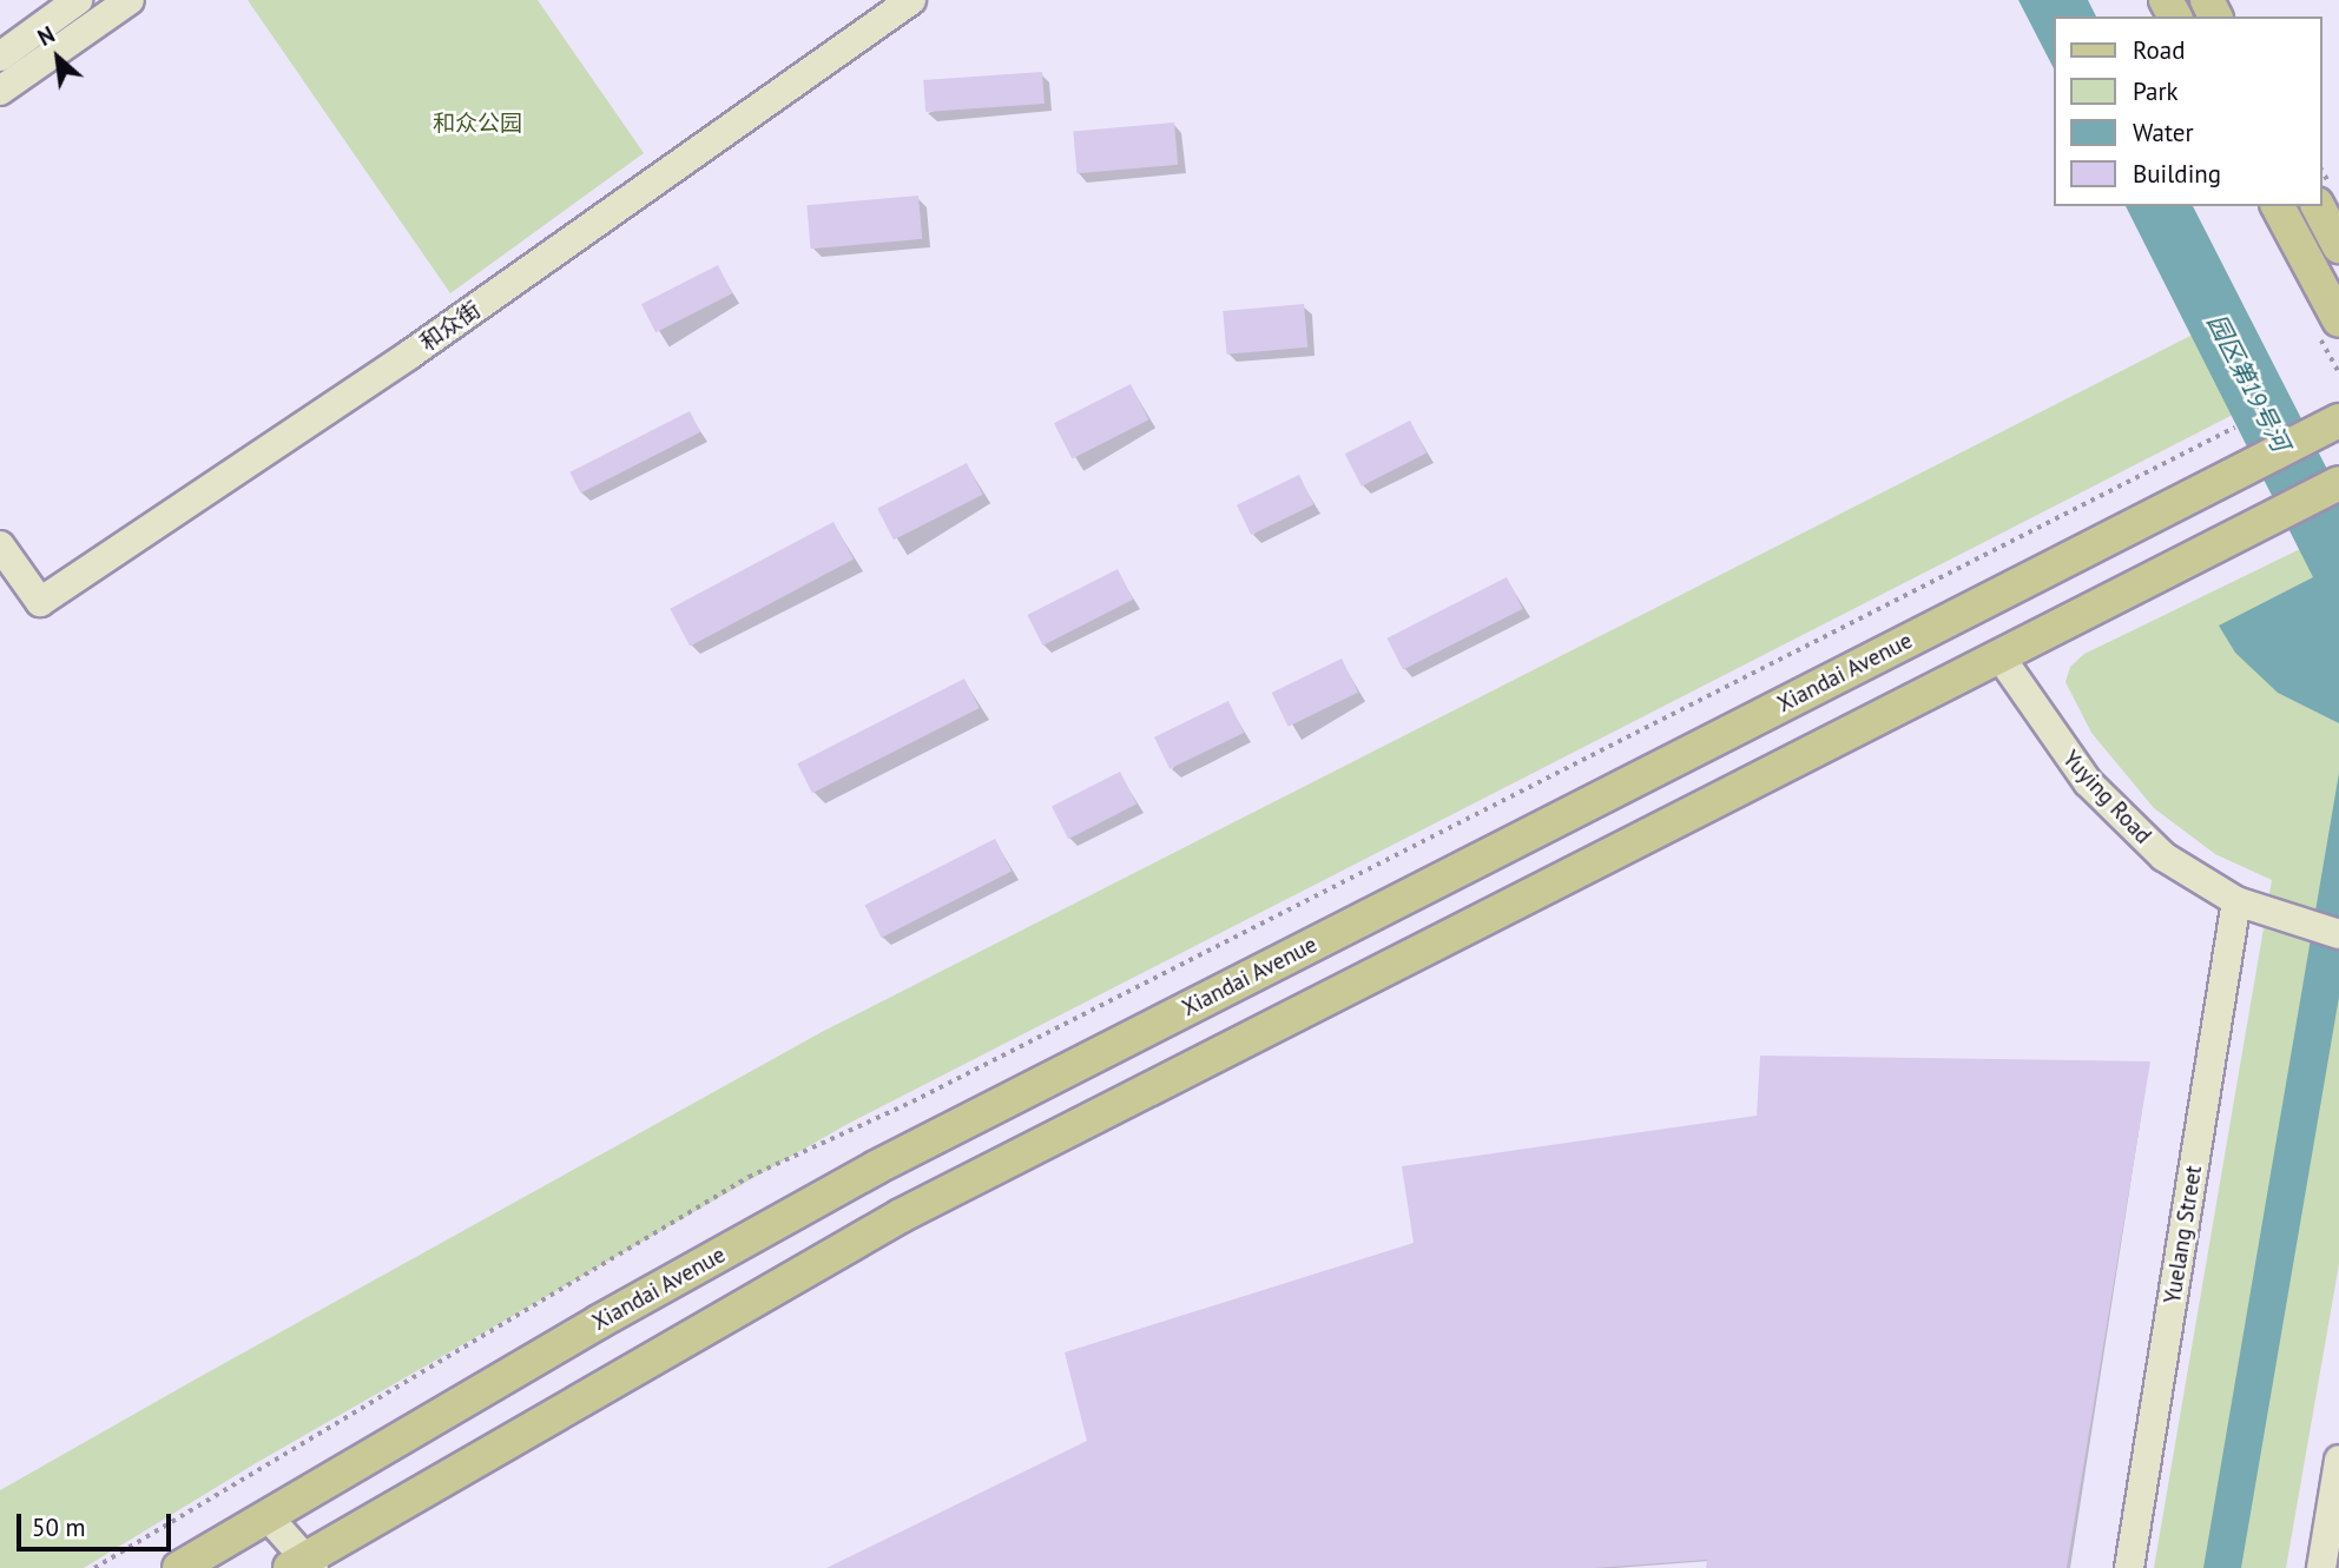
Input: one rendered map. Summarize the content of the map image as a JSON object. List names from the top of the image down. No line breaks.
{"streets":{"main road":["Xiandai Avenue"],"street":["和众街","Yuying Road","Yuelang Street"]},"crossings":[["Yuying Road","Yuelang Street"]],"water":["园区第19号河"],"parks":["和众公园"],"legend":["Road","Park","Water","Building"],"scale_bar":"50 m","north":"top left"}
